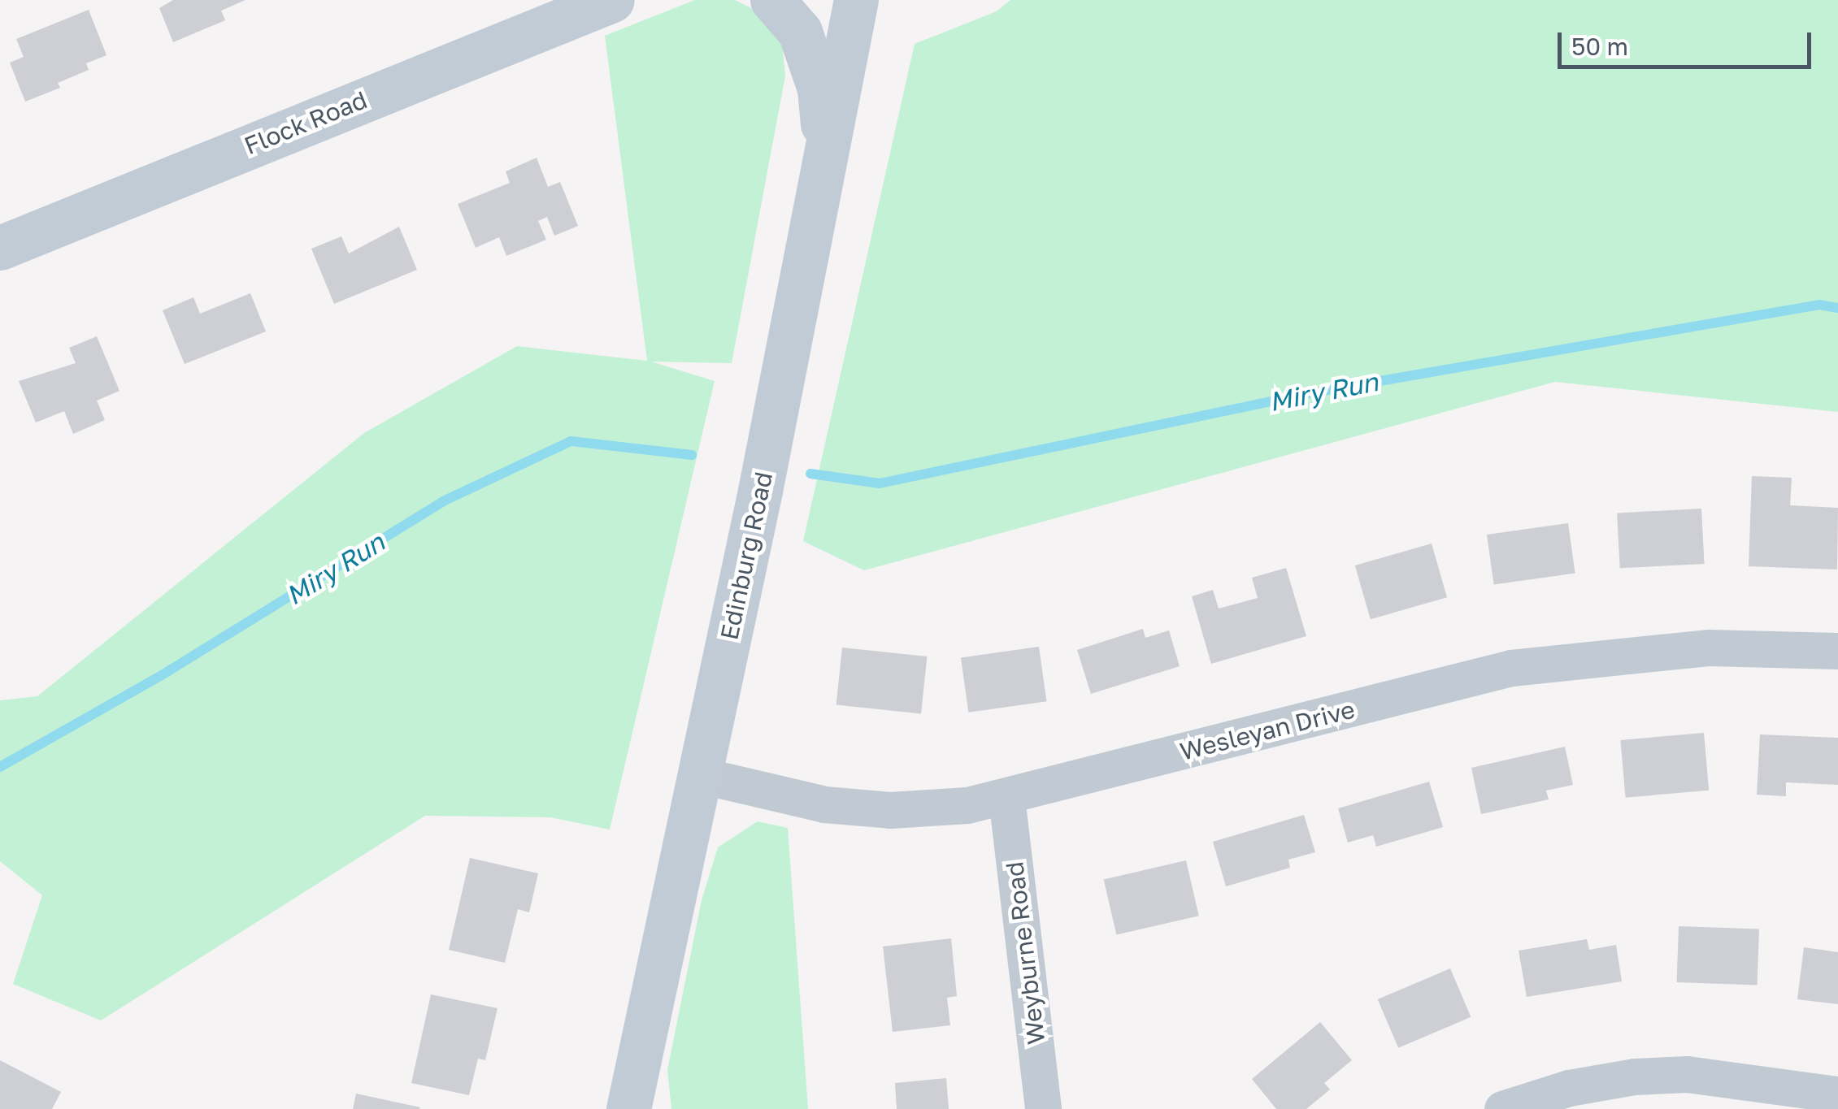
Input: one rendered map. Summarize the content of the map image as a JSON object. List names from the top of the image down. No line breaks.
{"streets":{"main road":["Flock Road","Edinburg Road"],"street":["Wesleyan Drive","Weyburne Road"]},"crossings":[["Edinburg Road","Wesleyan Drive"],["Wesleyan Drive","Weyburne Road"]],"water":["Miry Run"],"scale_bar":"50 m"}
